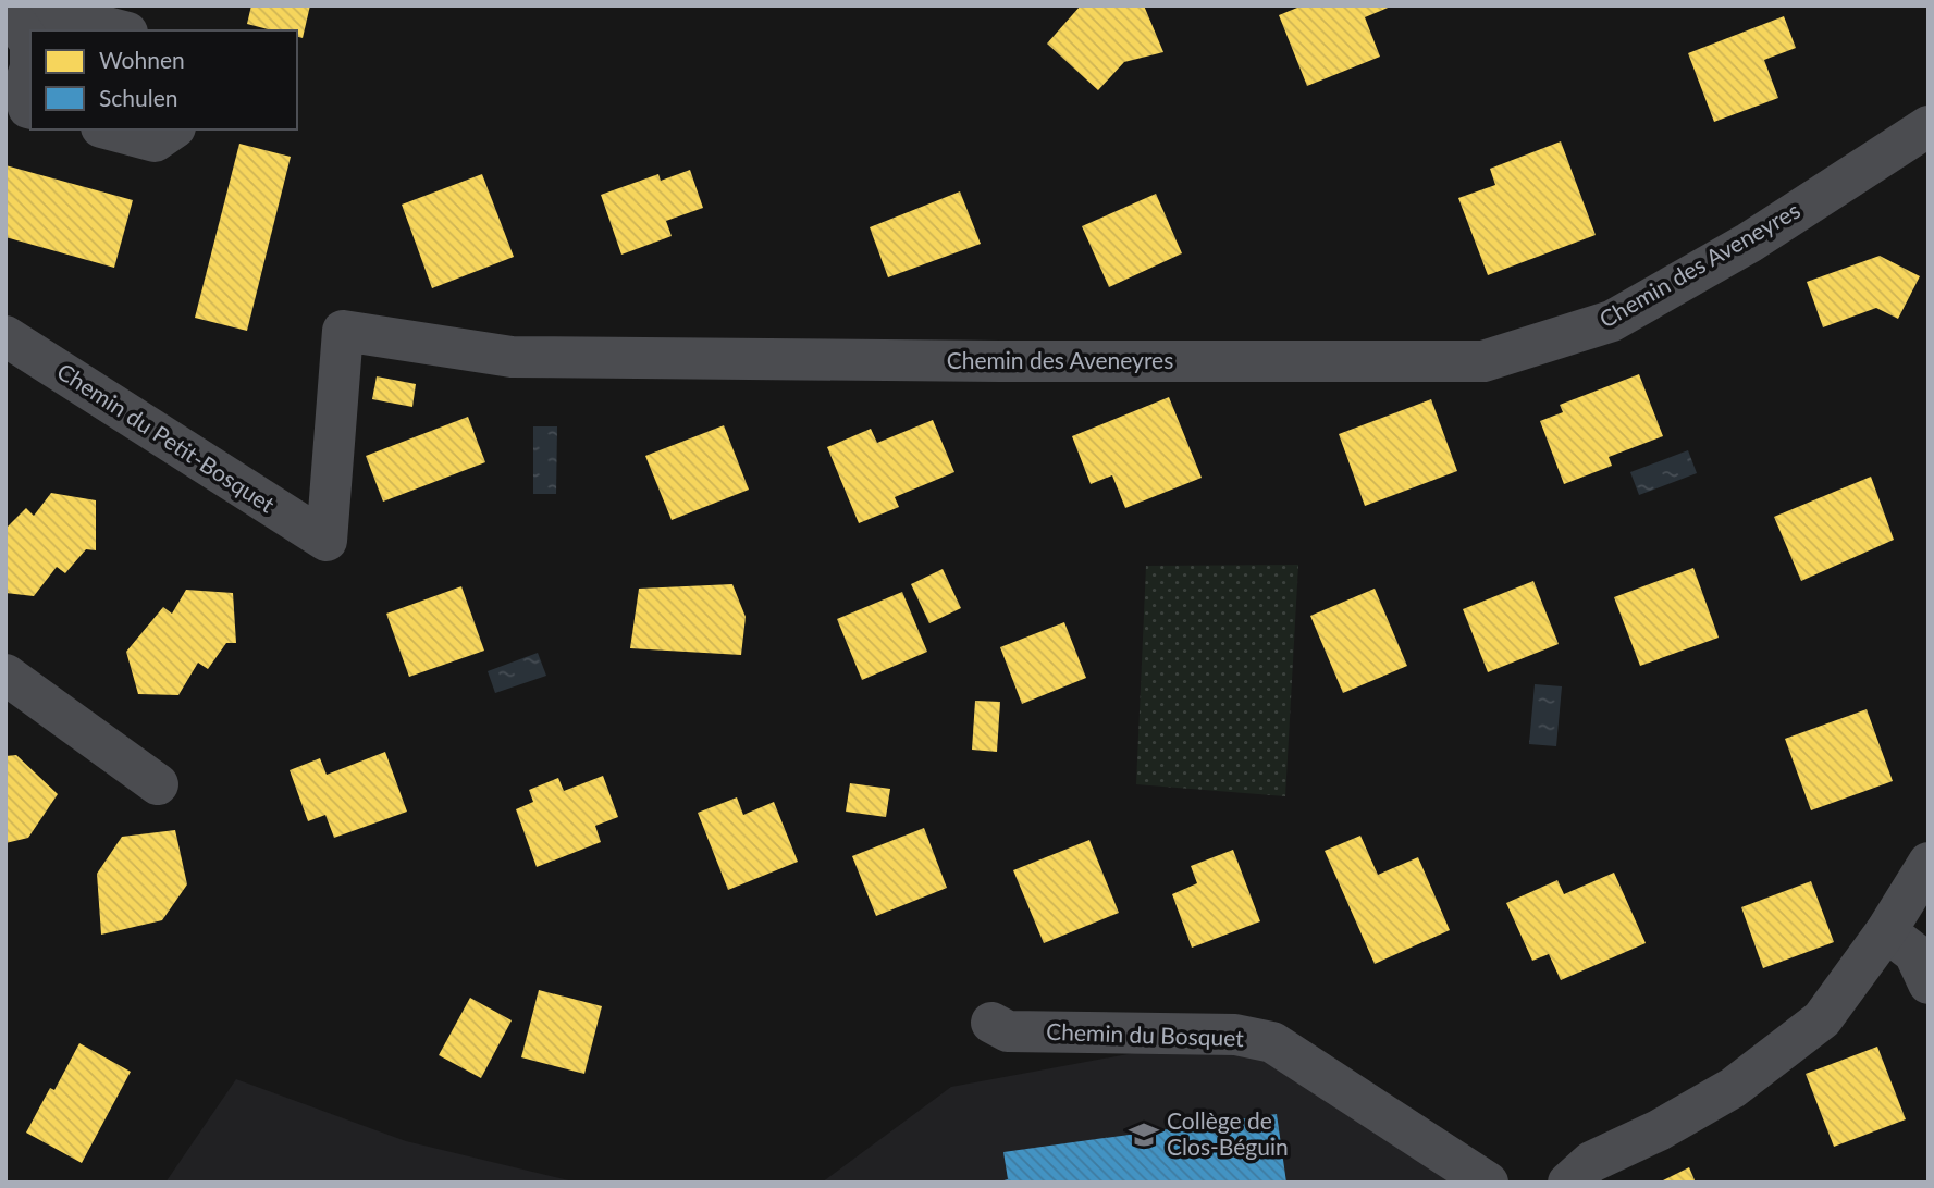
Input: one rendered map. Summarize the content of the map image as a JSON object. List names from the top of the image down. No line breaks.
{"streets":{"street":["Chemin des Aveneyres","Chemin du Petit-Bosquet","Chemin du Bosquet"]},"crossings":[["Chemin des Aveneyres","Chemin du Petit-Bosquet"]],"places":{"school or university":["Collège de Clos-Béguin"]},"legend":["Wohnen","Schulen"]}
